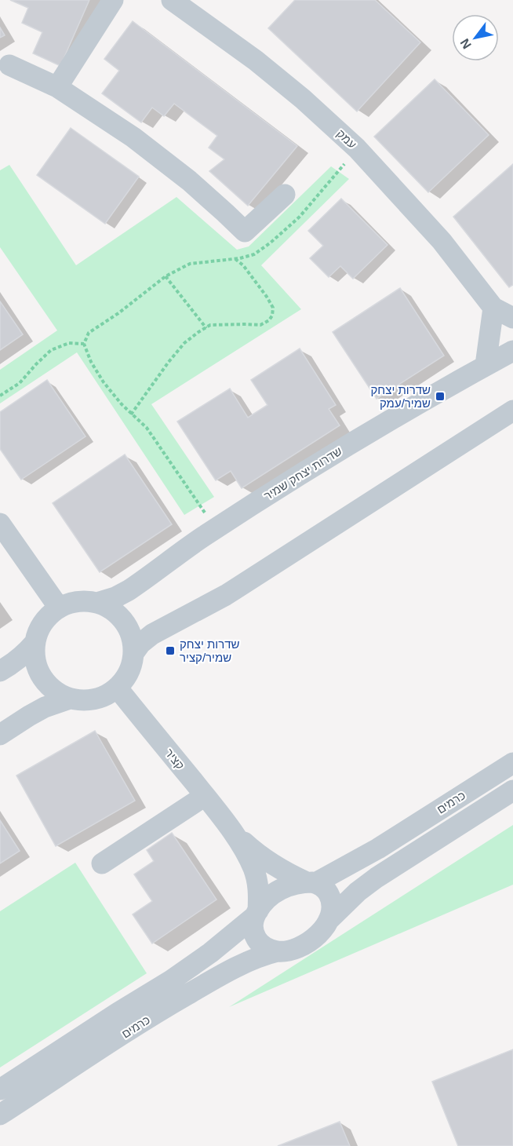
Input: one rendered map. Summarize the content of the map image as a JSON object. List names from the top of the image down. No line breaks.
{"streets":{"street":["עמק","שדרות יצחק שמיר","קציר","כרמים"]},"crossings":[["שדרות יצחק שמיר","קציר"],["קציר","כרמים"]],"places":{"transit":["שדרות יצחק שמיר/עמק","שדרות יצחק שמיר/קציר"]},"north":"bottom left"}
